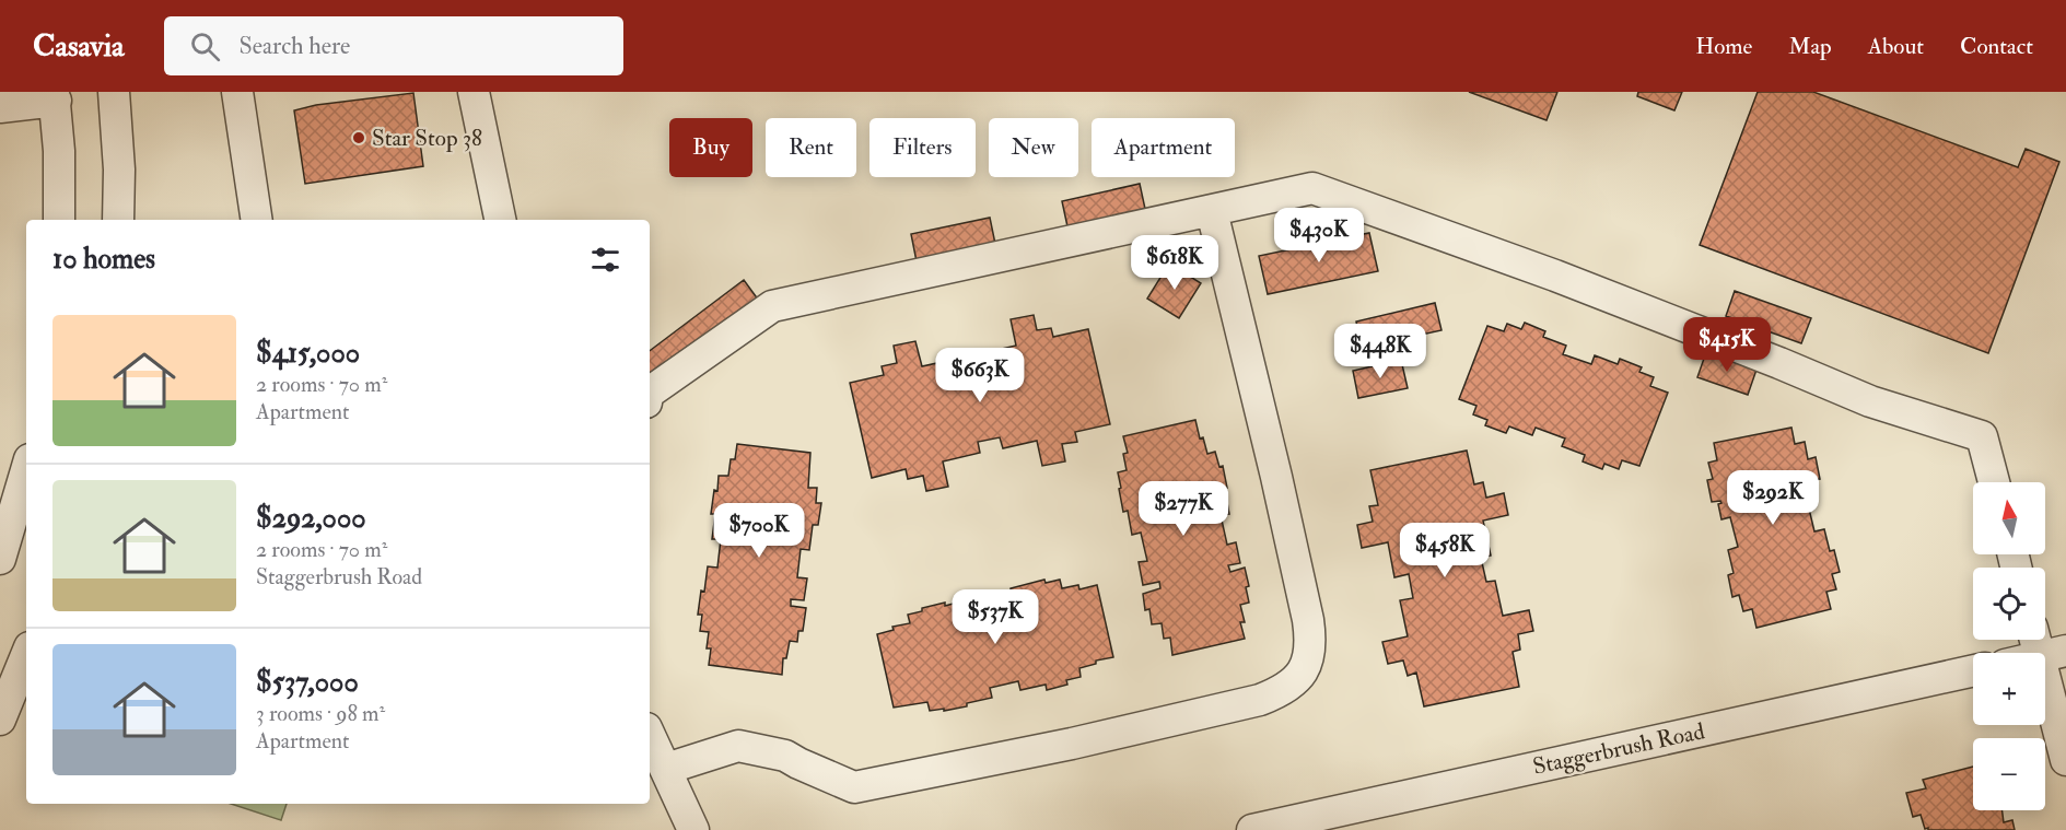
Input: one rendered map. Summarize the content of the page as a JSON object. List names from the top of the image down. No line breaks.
{"streets":{"street":["Staggerbrush Road"]},"places":["Star Stop 38"],"north":"top","page":{"header":"Casavia","search":"Search here","nav":["Home","Map","About","Contact"],"chip":["Buy","Rent","Filters","New","Apartment"],"price":["$430K","$618K","$415K","$448K","$663K","$292K","$277K","$700K","$458K","$537K"],"heading":"10 homes","list":[{"name":"$415,000","note":"2 rooms · 70 m² · Apartment"},{"name":"$292,000","note":"2 rooms · 70 m² · Staggerbrush Road"},{"name":"$537,000","note":"3 rooms · 98 m² · Apartment"}],"map_buttons":["+","−"]}}
